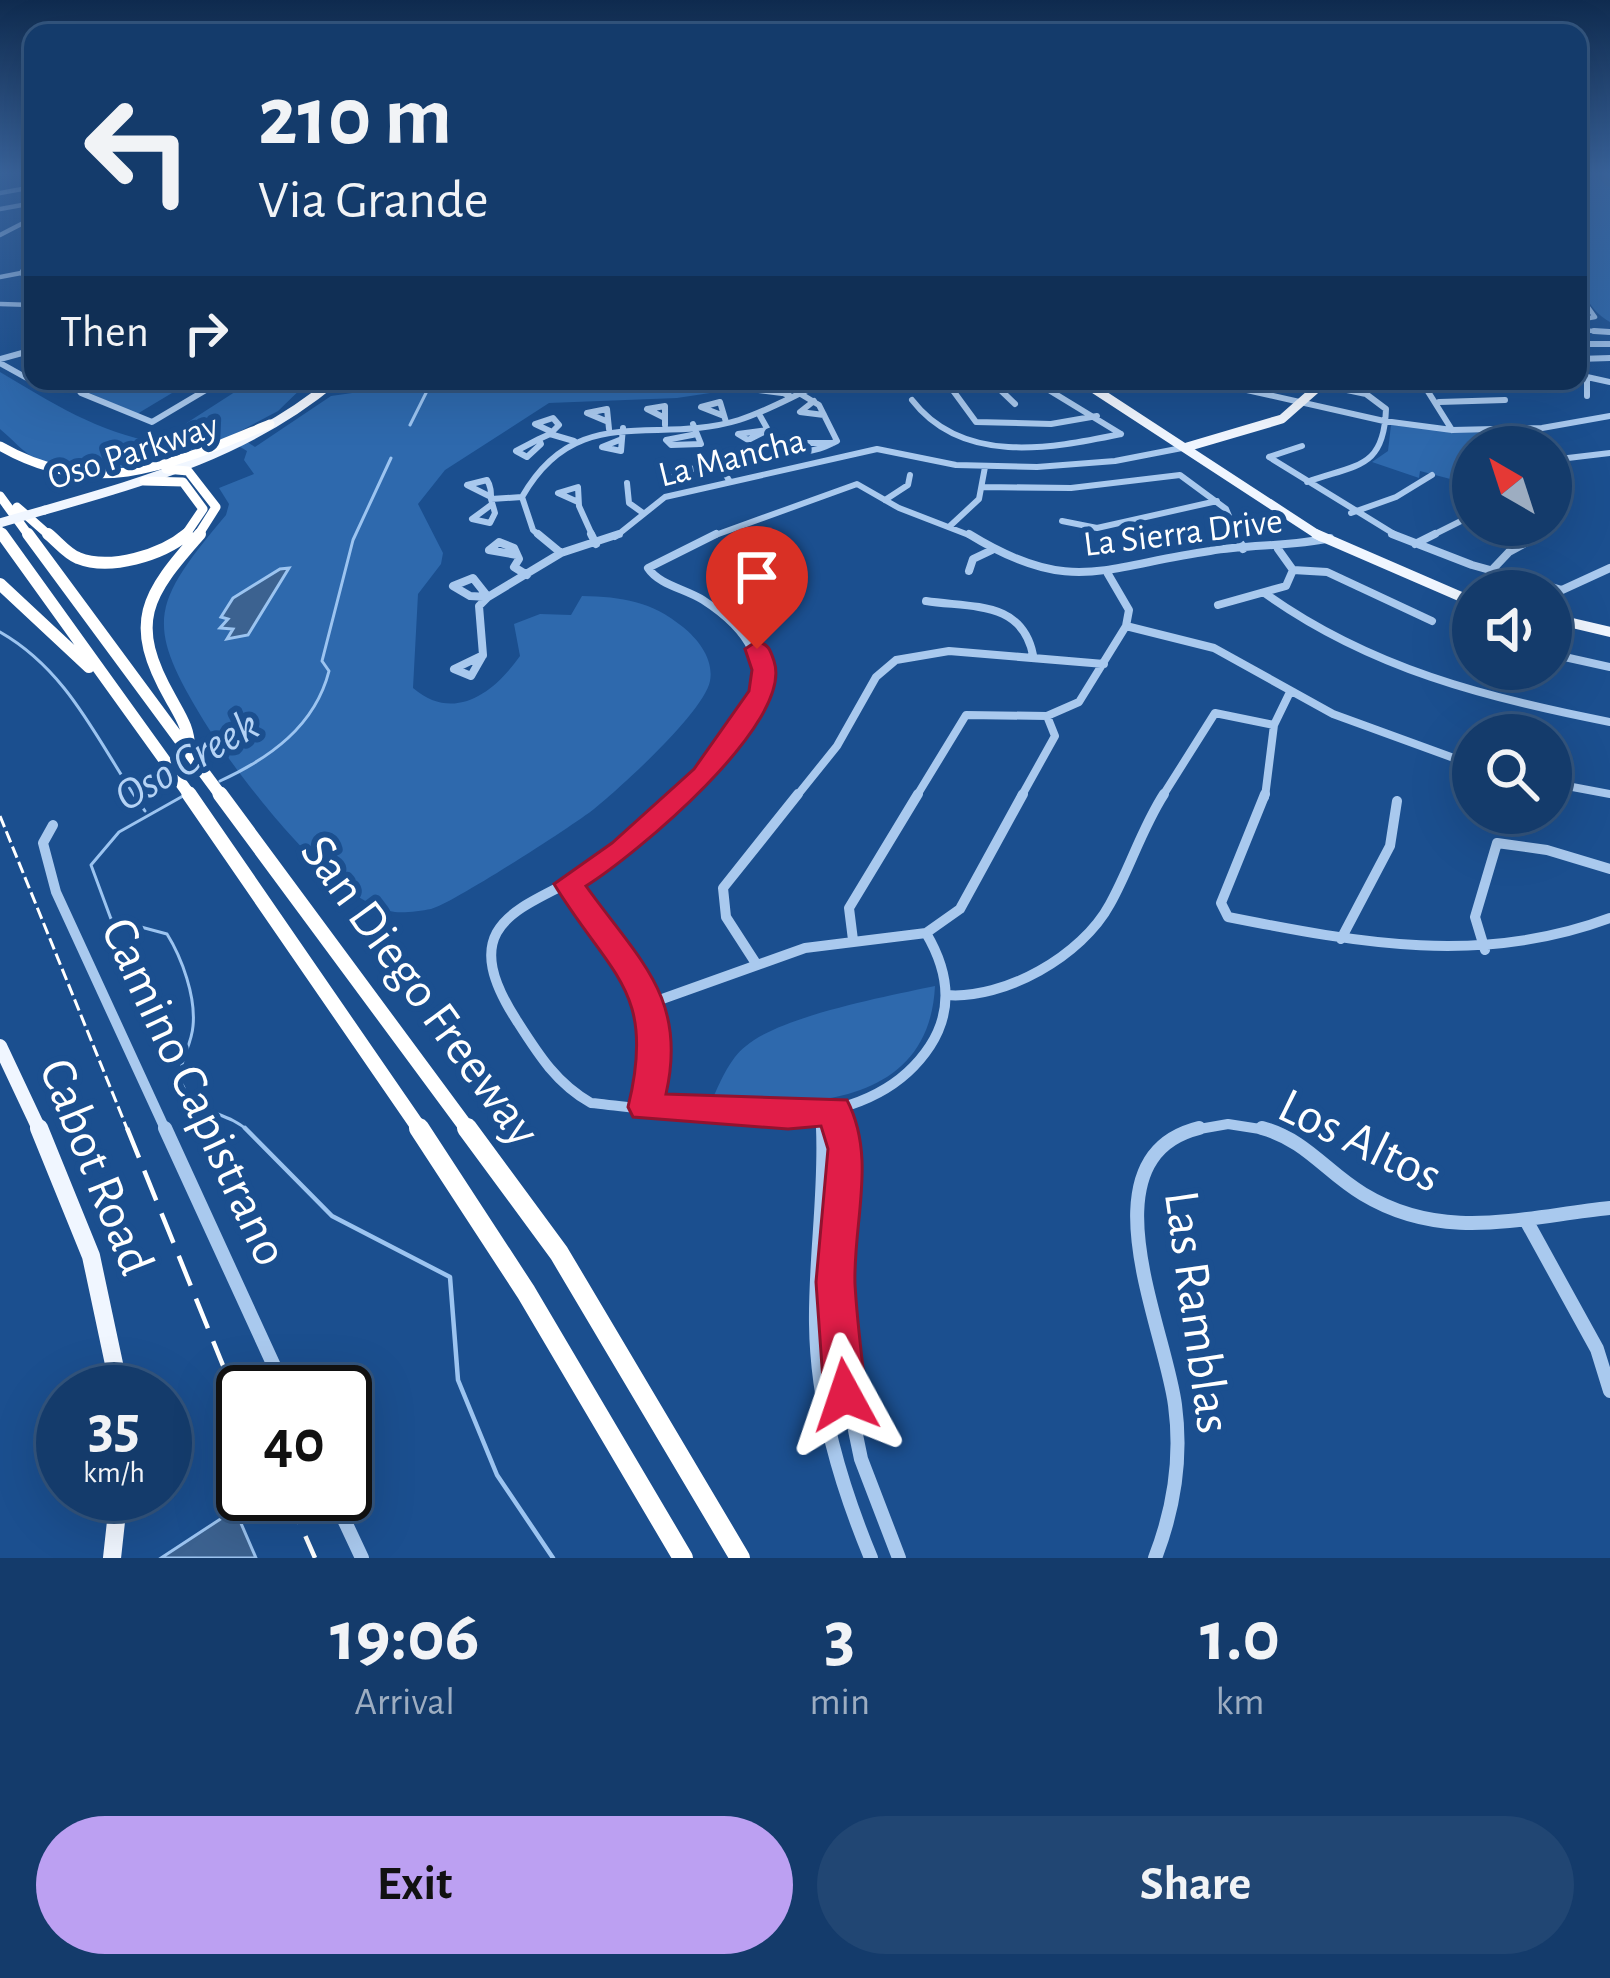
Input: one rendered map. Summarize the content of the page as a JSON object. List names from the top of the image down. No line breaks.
{"streets":{"highway":["San Diego Freeway"],"main road":["Oso Parkway","Cabot Road"],"street":["La Mancha","La Sierra Drive","Camino Capistrano","Los Altos","Las Ramblas"]},"crossings":[["Oso Parkway","San Diego Freeway"],["Los Altos","Las Ramblas"]],"water":["Oso Creek"],"north":"top left","page":{"turn":["210 m","Via Grande"],"then":"Then","speed":"35 km/h","limit":"40","eta":["19:06","Arrival","3","min","1.0","km"],"buttons":["Exit","Share"]}}
